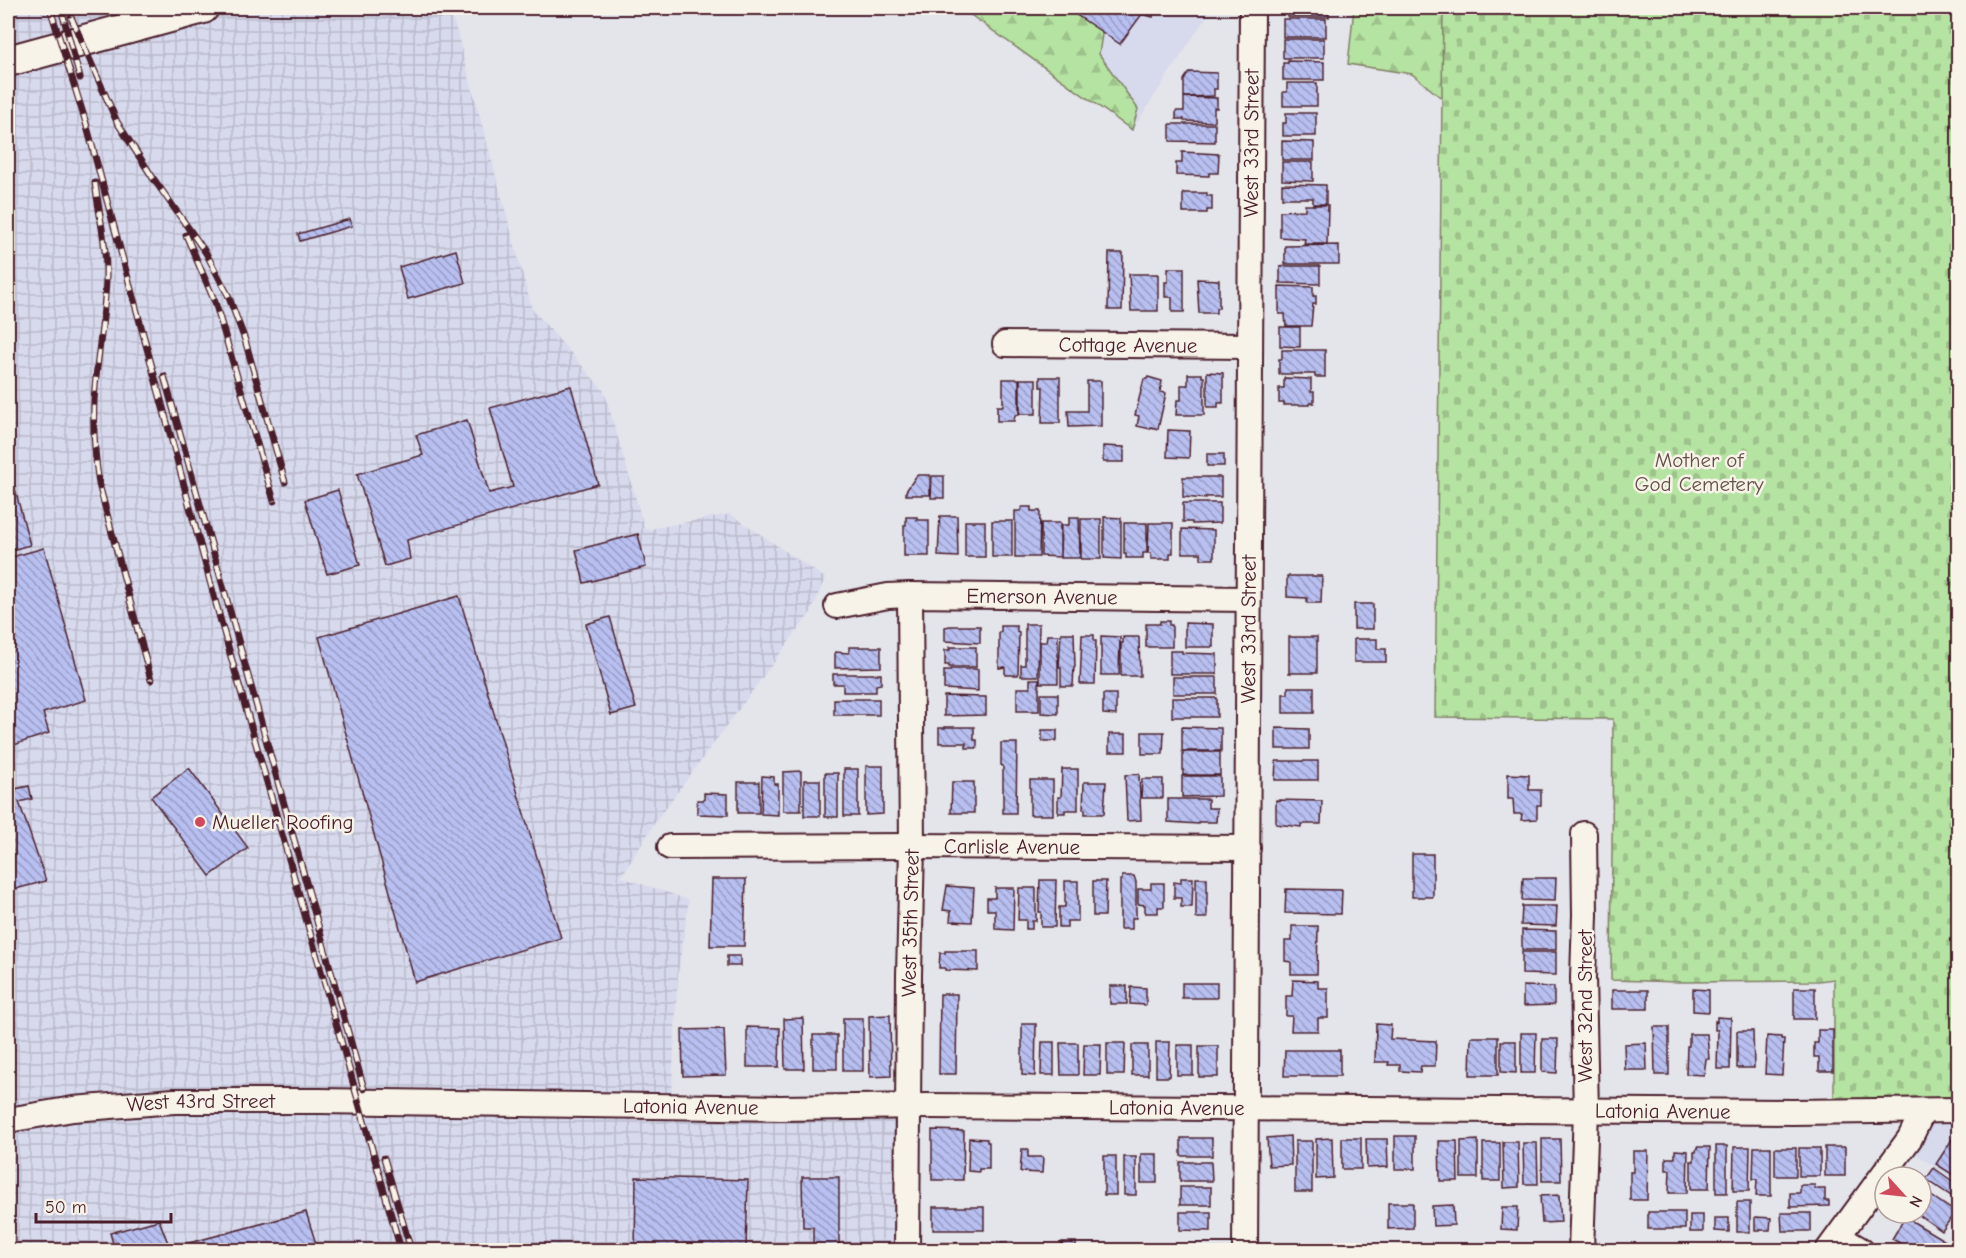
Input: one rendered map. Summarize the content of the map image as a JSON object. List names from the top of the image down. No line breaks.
{"streets":{"street":["West 33rd Street","Cottage Avenue","Emerson Avenue","Carlisle Avenue","West 35th Street","West 32nd Street","West 43rd Street","Latonia Avenue"]},"crossings":[["West 33rd Street","Cottage Avenue"],["West 33rd Street","Emerson Avenue"],["West 33rd Street","Carlisle Avenue"],["West 33rd Street","Latonia Avenue"],["Emerson Avenue","West 35th Street"],["Carlisle Avenue","West 35th Street"],["West 35th Street","Latonia Avenue"],["West 32nd Street","Latonia Avenue"],["West 43rd Street","Latonia Avenue"]],"parks":["Mother of God Cemetery"],"places":["Mueller Roofing"],"scale_bar":"50 m","north":"bottom right"}
